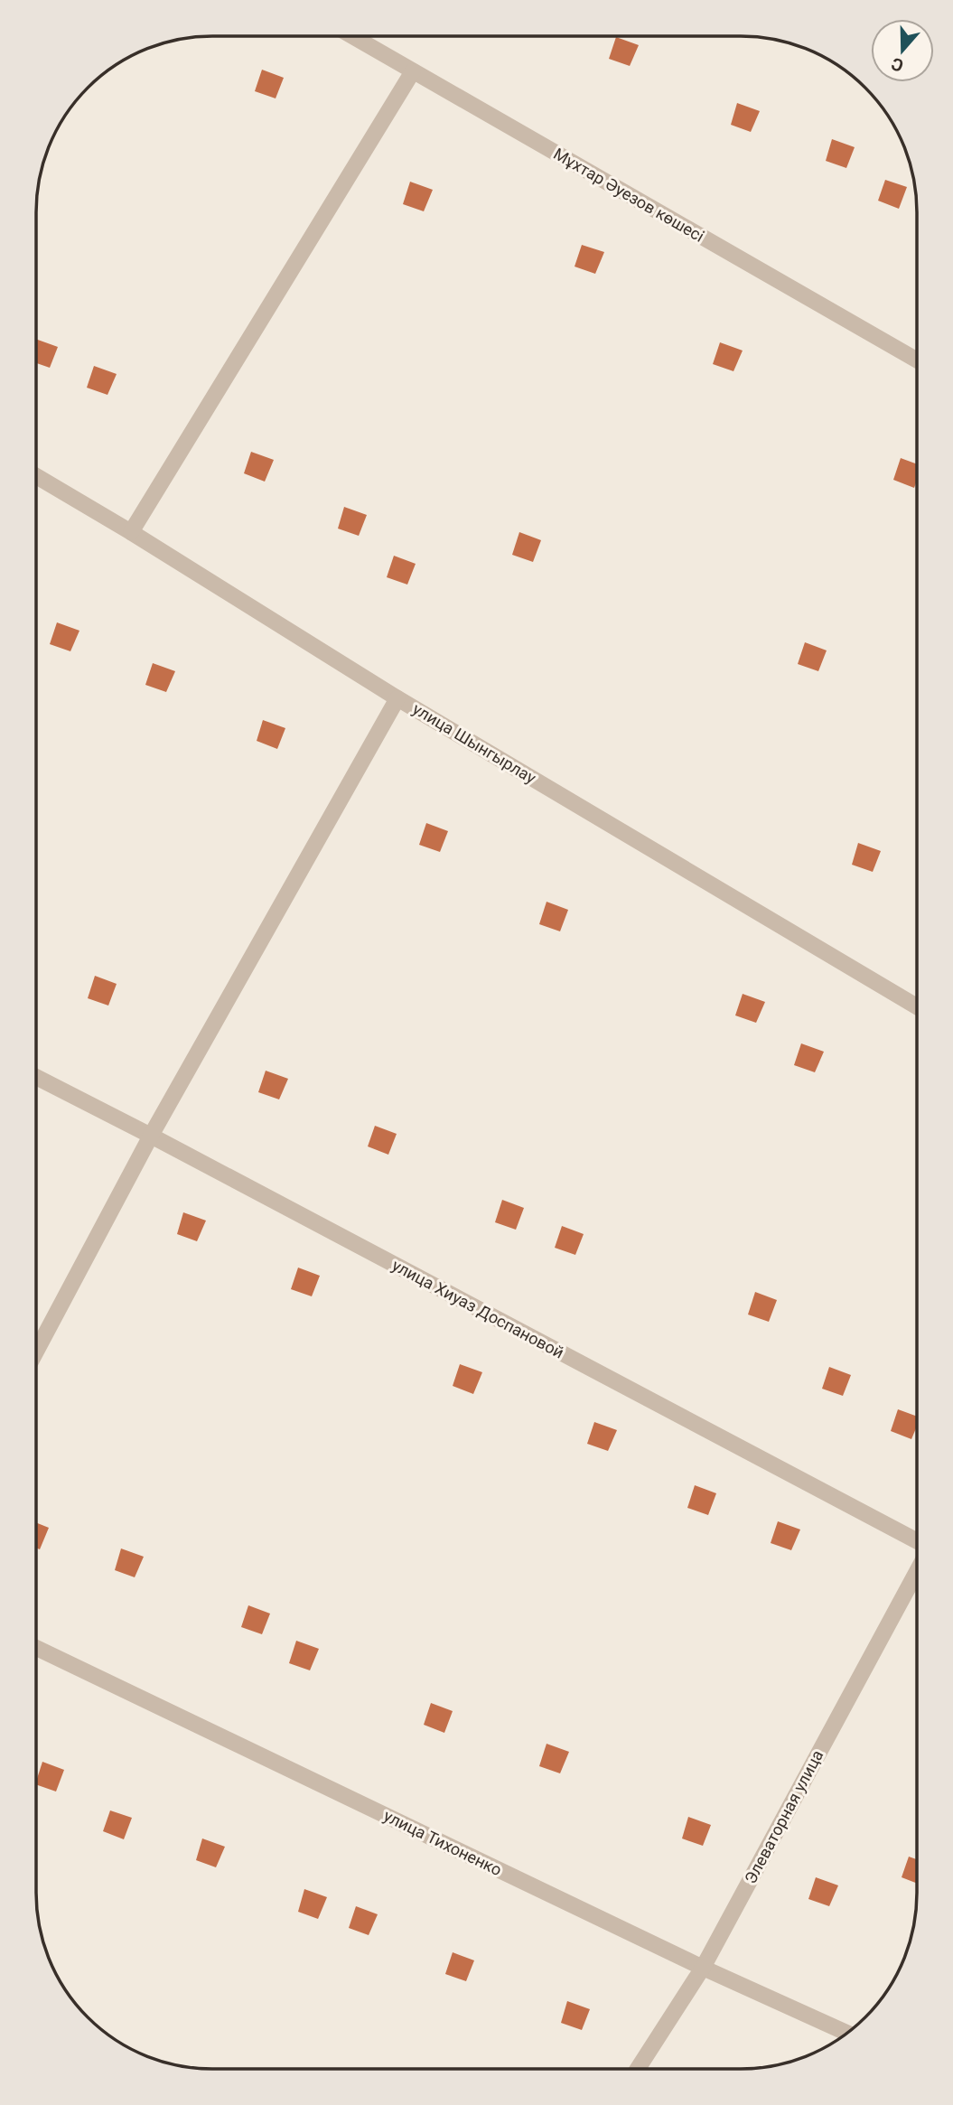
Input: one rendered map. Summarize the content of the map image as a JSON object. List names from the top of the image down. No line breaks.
{"streets":{"street":["Мұхтар Әуезов көшесі","улица Шынгырлау","улица Хиуаз Доспановой","Элеваторная улица","улица Тихоненко"]},"crossings":[["Элеваторная улица","улица Тихоненко"]],"north":"bottom"}
